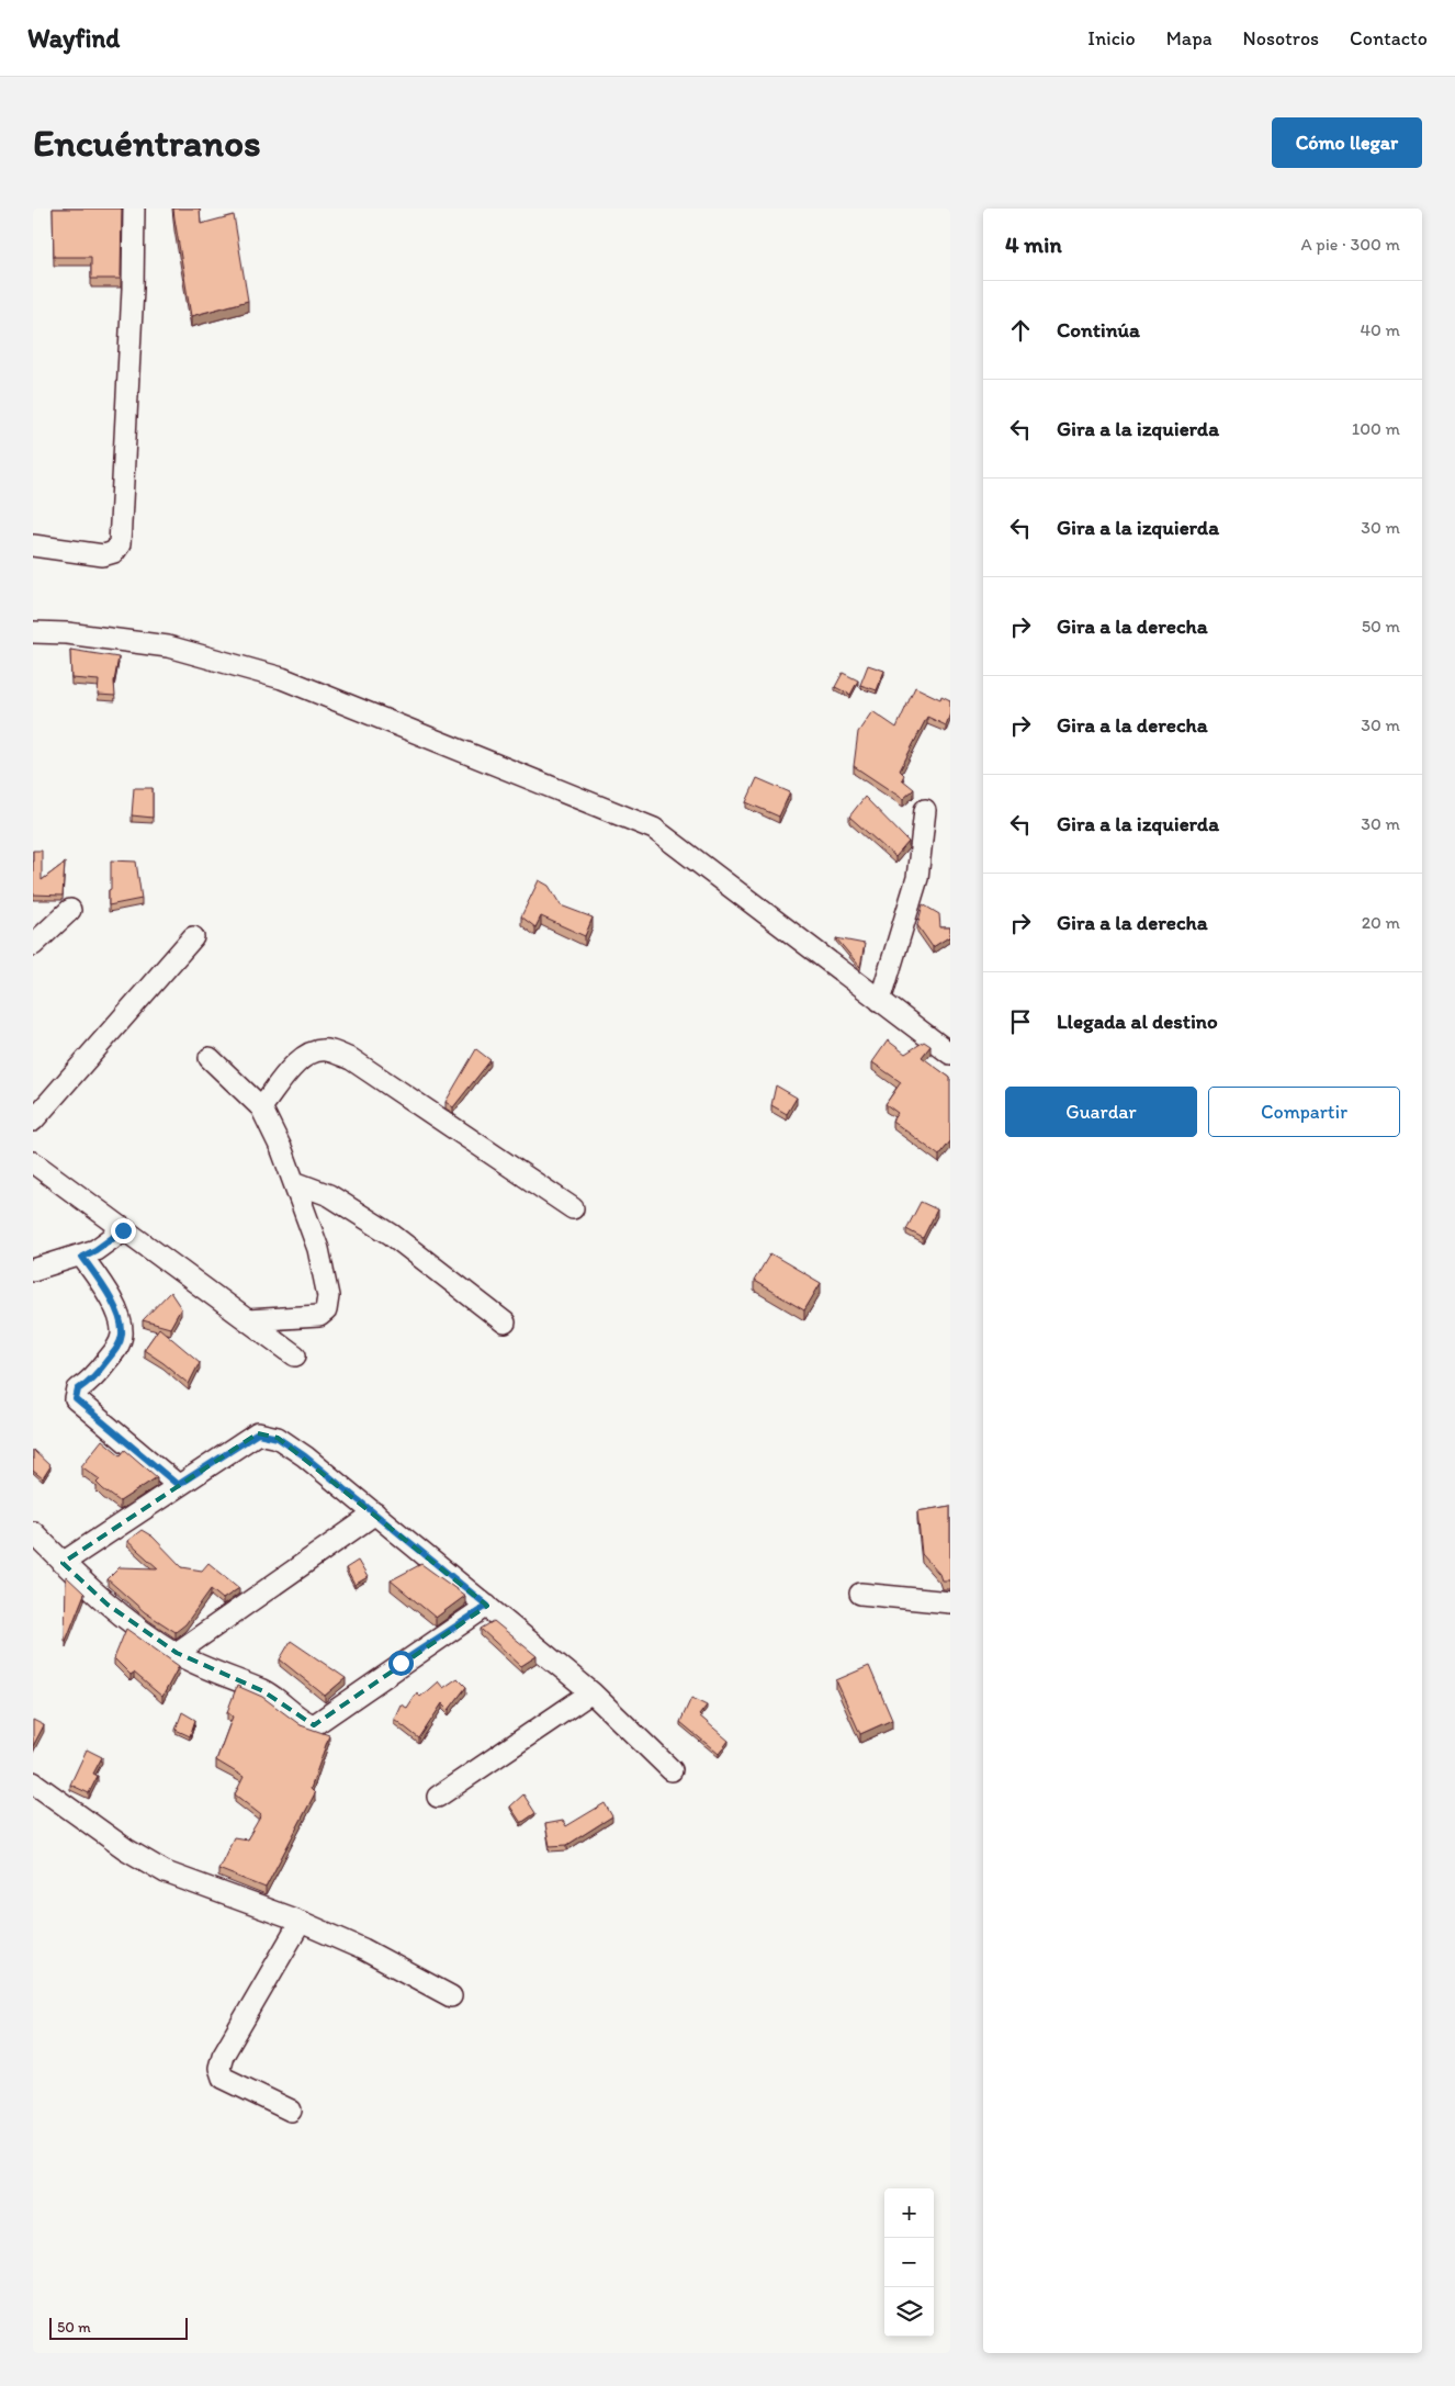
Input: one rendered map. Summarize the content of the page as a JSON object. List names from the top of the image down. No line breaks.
{"scale_bar":"50 m","page":{"header":"Wayfind","nav":["Inicio","Mapa","Nosotros","Contacto"],"buttons":["Cómo llegar",["Guardar","Compartir"]],"title":"Encuéntranos","heading":["4 min","A pie · 300 m"],"list":[["Continúa","40 m"],["Gira a la izquierda","100 m"],["Gira a la izquierda","30 m"],["Gira a la derecha","50 m"],["Gira a la derecha","30 m"],["Gira a la izquierda","30 m"],["Gira a la derecha","20 m"],"Llegada al destino"],"map_buttons":["+","−"],"scale":"50 m"}}
